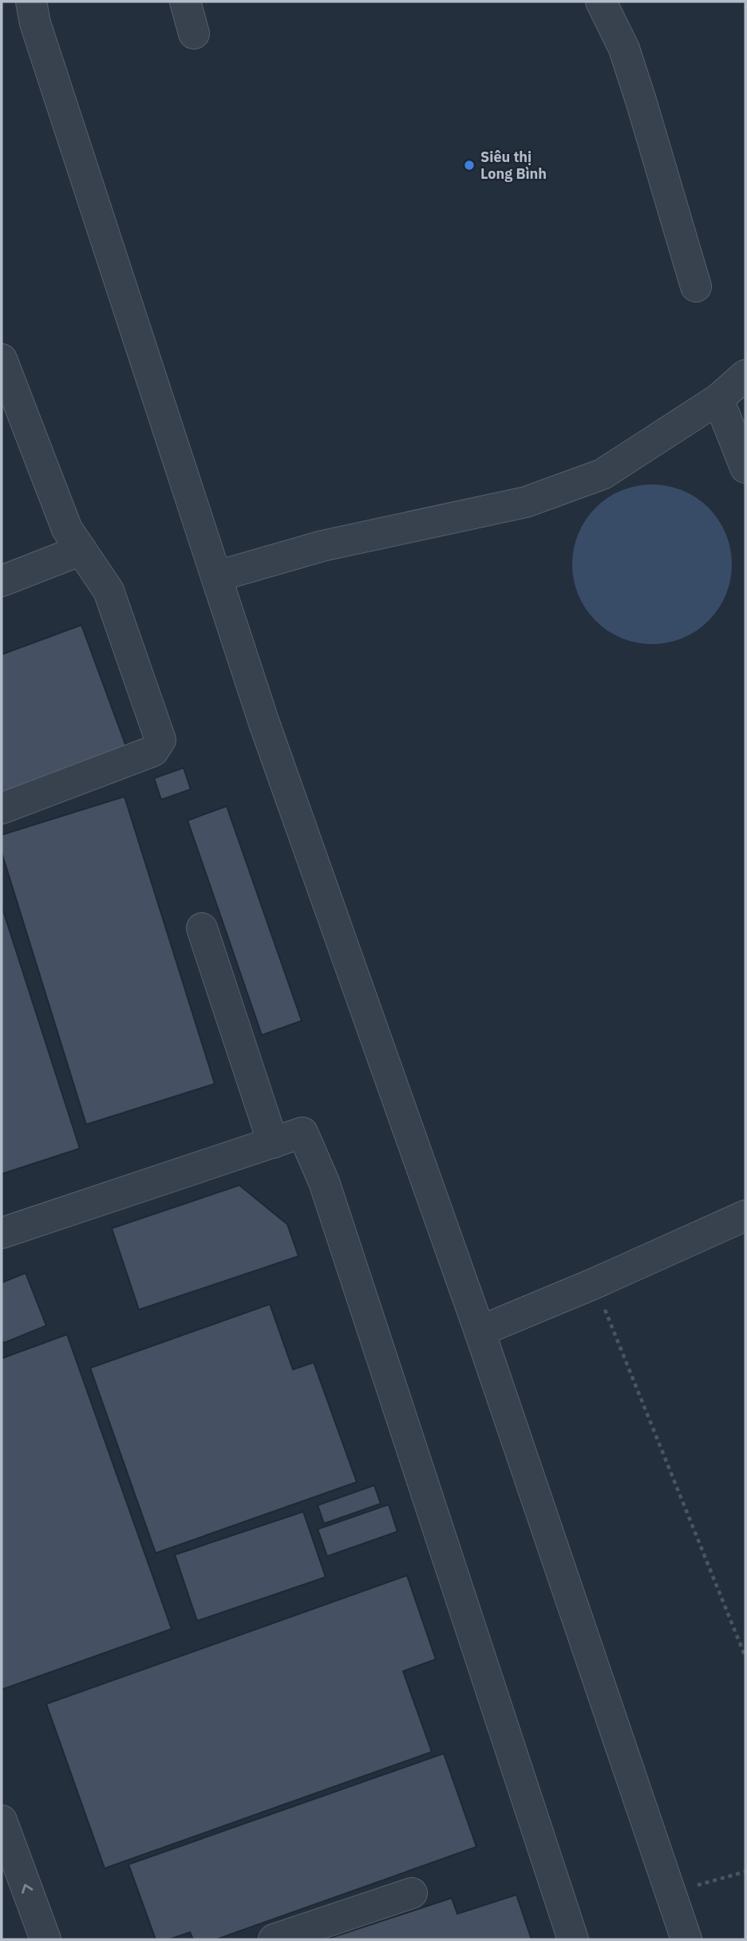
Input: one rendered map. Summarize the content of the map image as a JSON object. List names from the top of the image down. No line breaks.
{"places":["Siêu thị Long Bình"]}
